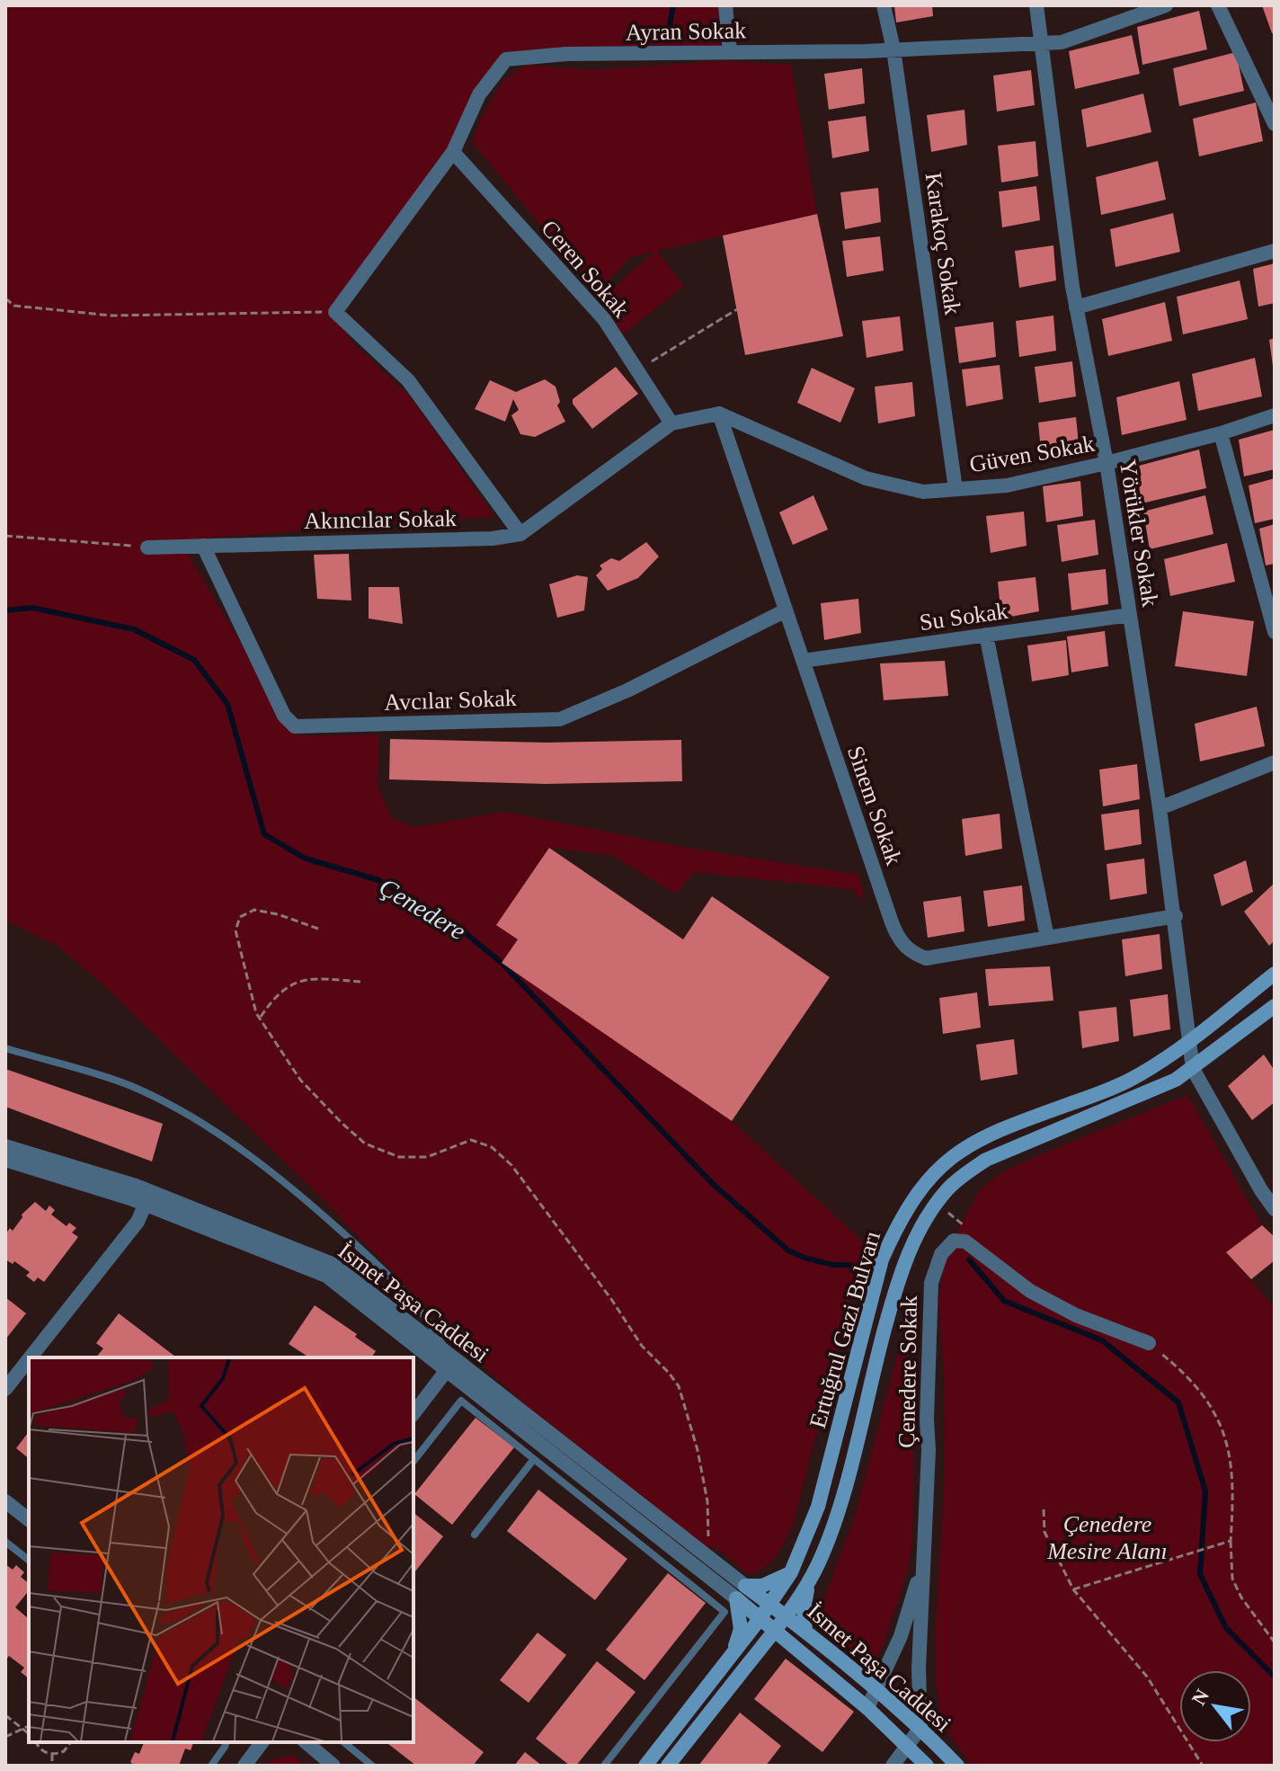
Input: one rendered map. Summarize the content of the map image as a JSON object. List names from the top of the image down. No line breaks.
{"streets":{"main road":["İsmet Paşa Caddesi","Ertuğrul Gazi Bulvarı"],"street":["Ayran Sokak","Karakoç Sokak","Ceren Sokak","Güven Sokak","Akıncılar Sokak","Yörükler Sokak","Su Sokak","Avcılar Sokak","Sinem Sokak","Çenedere Sokak"]},"crossings":[["Ayran Sokak","Karakoç Sokak"],["Ayran Sokak","Ceren Sokak"],["Ayran Sokak","Yörükler Sokak"],["Karakoç Sokak","Güven Sokak"],["Ceren Sokak","Akıncılar Sokak"],["Güven Sokak","Akıncılar Sokak"],["Güven Sokak","Yörükler Sokak"],["Güven Sokak","Sinem Sokak"],["Akıncılar Sokak","Avcılar Sokak"],["Akıncılar Sokak","Sinem Sokak"],["Yörükler Sokak","Su Sokak"],["Yörükler Sokak","Sinem Sokak"],["Yörükler Sokak","Ertuğrul Gazi Bulvarı"],["Su Sokak","Sinem Sokak"],["Avcılar Sokak","Sinem Sokak"],["İsmet Paşa Caddesi","Ertuğrul Gazi Bulvarı"],["İsmet Paşa Caddesi","Çenedere Sokak"]],"water":["Çenedere"],"parks":["Çenedere Mesire Alanı"],"north":"top left"}
